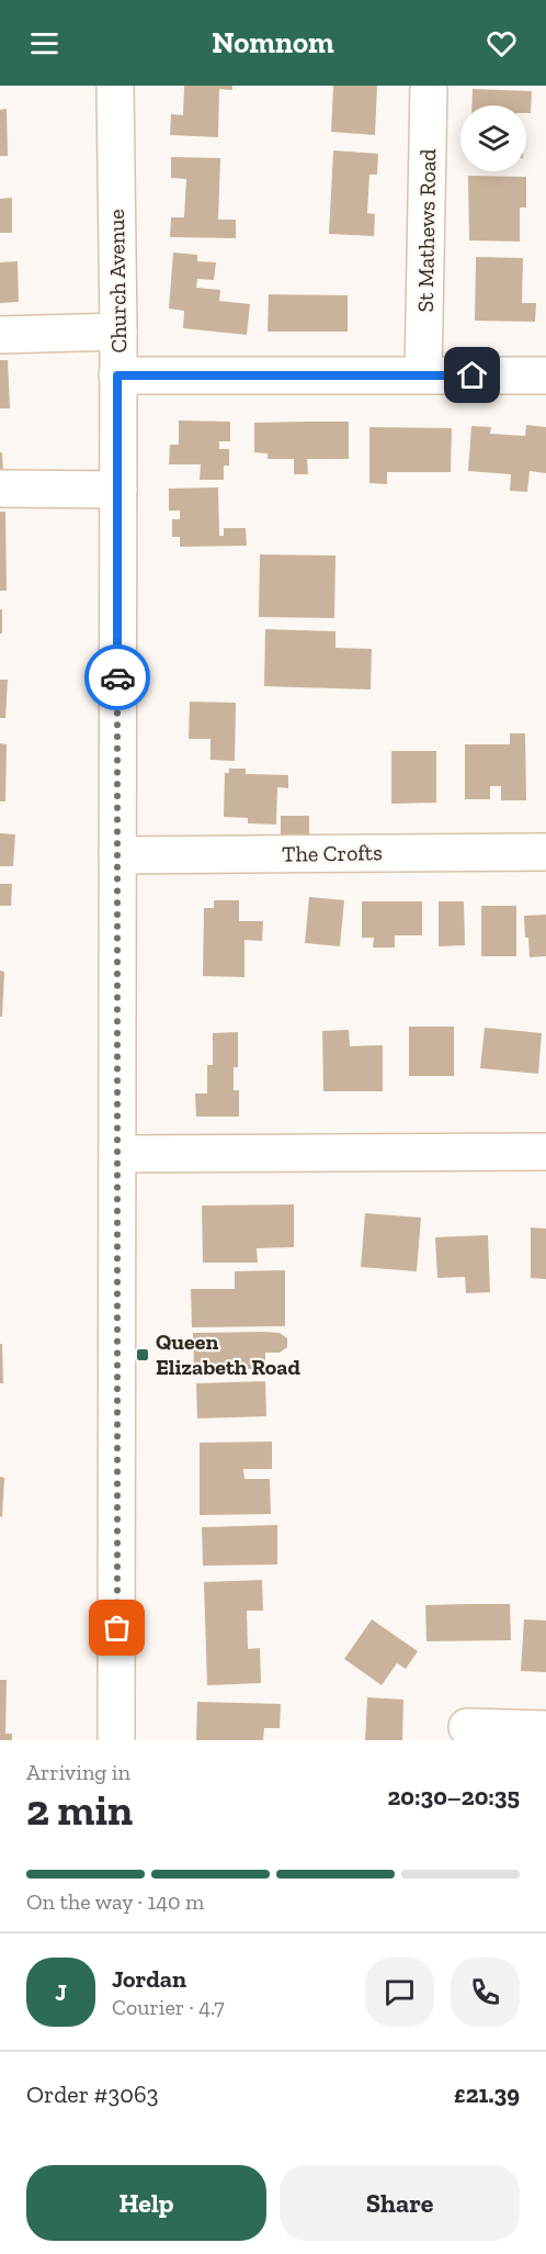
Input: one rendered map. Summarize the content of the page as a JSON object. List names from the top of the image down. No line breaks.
{"streets":{"main road":["St Mathews Road","Church Avenue","The Crofts"]},"crossings":[["Church Avenue","The Crofts"]],"places":{"transit":["Queen Elizabeth Road"]},"page":{"header":"Nomnom","heading":["2 min","Arriving in","20:30–20:35"],"panel":["Jordan","Courier · 4.7","Order #3063","£21.39"],"bar":"On the way · 140 m","round":"J","buttons":["Help","Share"]}}
